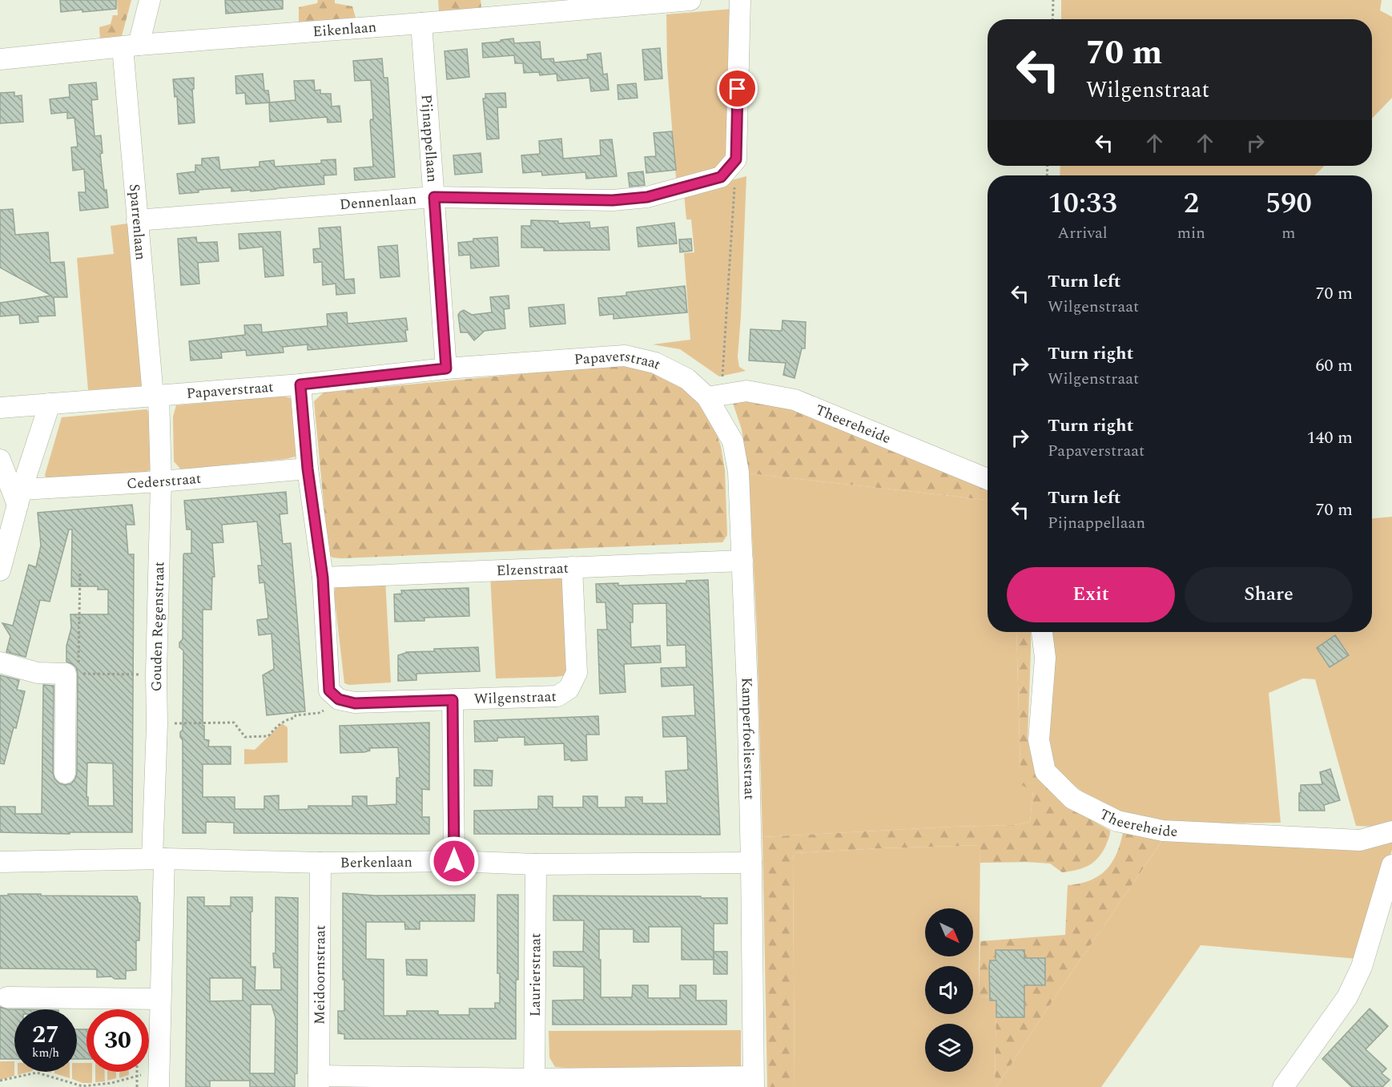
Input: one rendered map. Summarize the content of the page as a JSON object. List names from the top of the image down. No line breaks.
{"streets":{"street":["Eikenlaan","Pijnappellaan","Dennenlaan","Sparrenlaan","Papaverstraat","Theereheide","Cederstraat","Elzenstraat","Gouden Regenstraat","Wilgenstraat","Kamperfoeliestraat","Berkenlaan","Meidoornstraat","Laurierstraat"]},"crossings":[["Eikenlaan","Pijnappellaan"],["Eikenlaan","Sparrenlaan"],["Pijnappellaan","Dennenlaan"],["Pijnappellaan","Papaverstraat"],["Dennenlaan","Sparrenlaan"],["Sparrenlaan","Papaverstraat"],["Sparrenlaan","Gouden Regenstraat"],["Papaverstraat","Theereheide"],["Papaverstraat","Gouden Regenstraat"],["Papaverstraat","Kamperfoeliestraat"],["Theereheide","Kamperfoeliestraat"],["Cederstraat","Gouden Regenstraat"],["Elzenstraat","Wilgenstraat"],["Elzenstraat","Kamperfoeliestraat"],["Gouden Regenstraat","Berkenlaan"],["Kamperfoeliestraat","Berkenlaan"],["Berkenlaan","Meidoornstraat"],["Berkenlaan","Laurierstraat"]],"north":"bottom right","page":{"turn":["70 m","Wilgenstraat"],"eta":["10:33","Arrival","2","min","590","m"],"list":[{"name":"Turn left","note":"Wilgenstraat","value":"70 m"},{"name":"Turn right","note":"Wilgenstraat","value":"60 m"},{"name":"Turn right","note":"Papaverstraat","value":"140 m"},{"name":"Turn left","note":"Pijnappellaan","value":"70 m"}],"buttons":["Exit","Share"],"speed":"27 km/h","limit":"30"}}
